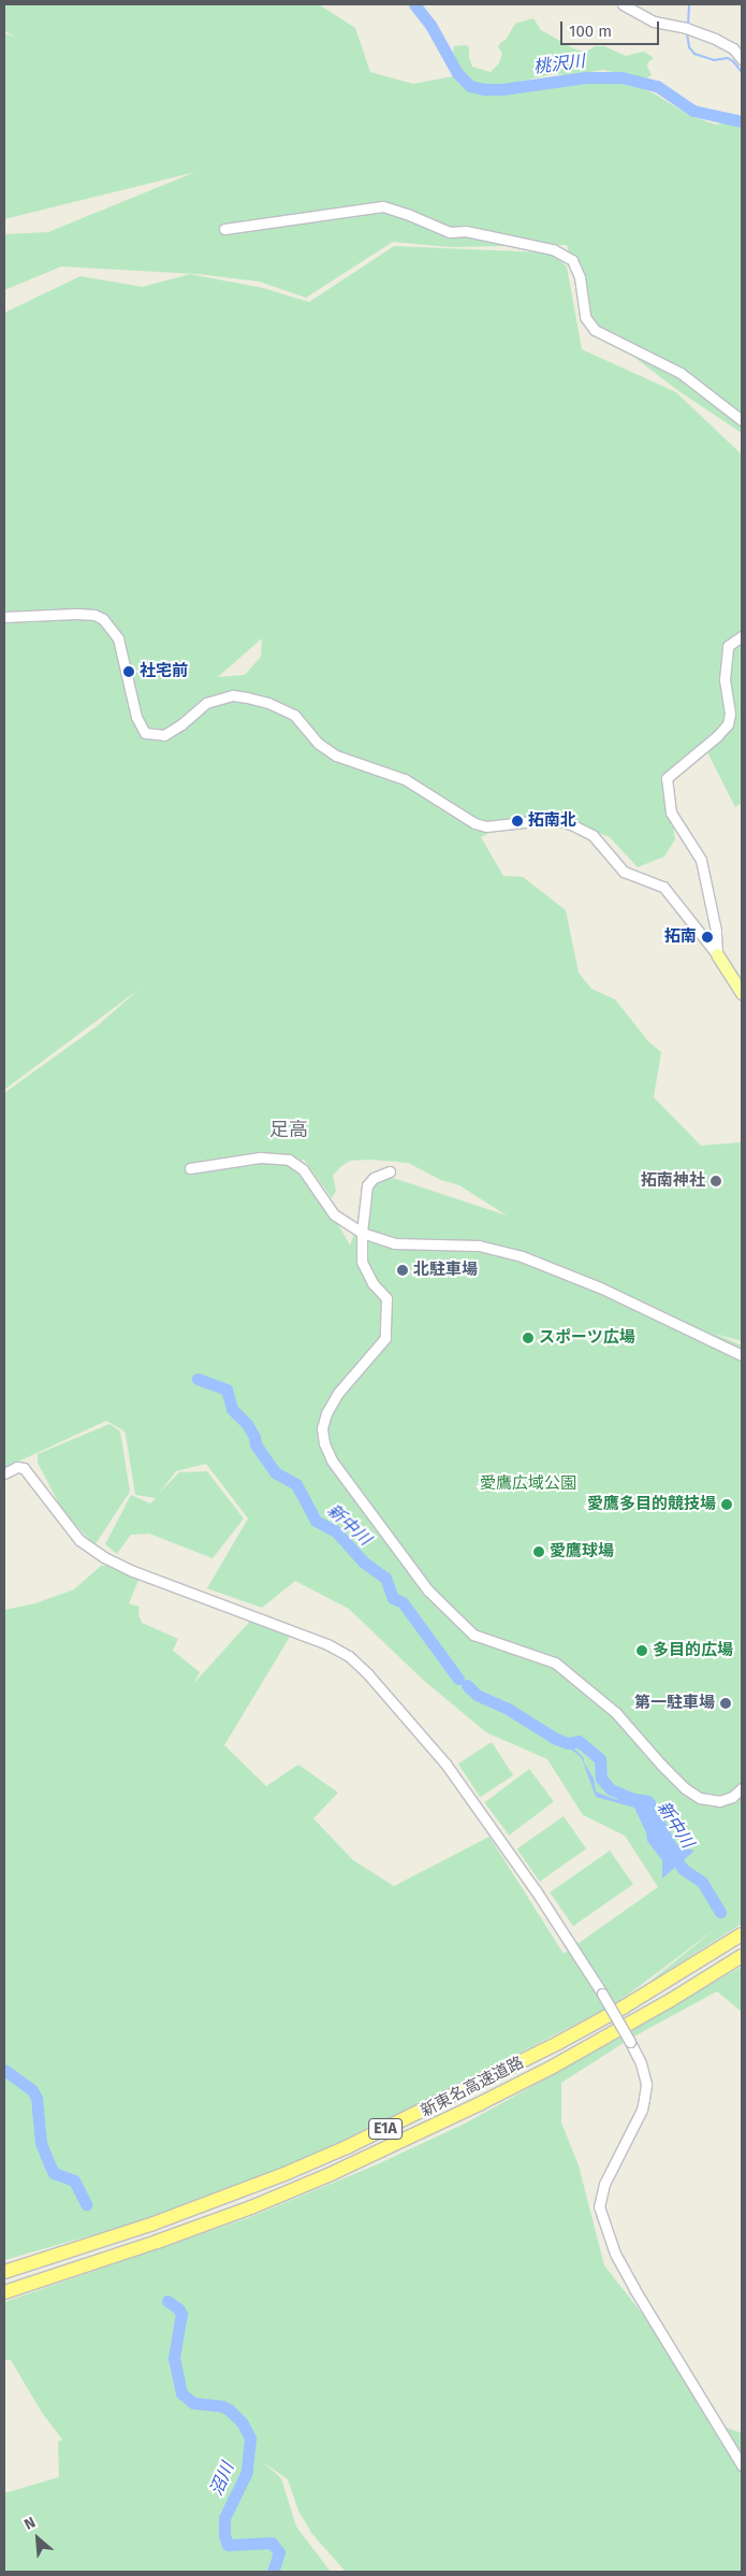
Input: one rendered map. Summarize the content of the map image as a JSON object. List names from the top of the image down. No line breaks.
{"streets":{"highway":["新東名高速道路","E1A"]},"districts":["足高"],"water":["桃沢川","新中川","沼川"],"parks":["愛鷹広域公園"],"places":["社宅前","拓南北","拓南","拓南神社","北駐車場","スポーツ広場","愛鷹多目的競技場","愛鷹球場","多目的広場","第一駐車場"],"scale_bar":"100 m","north":"top left"}
